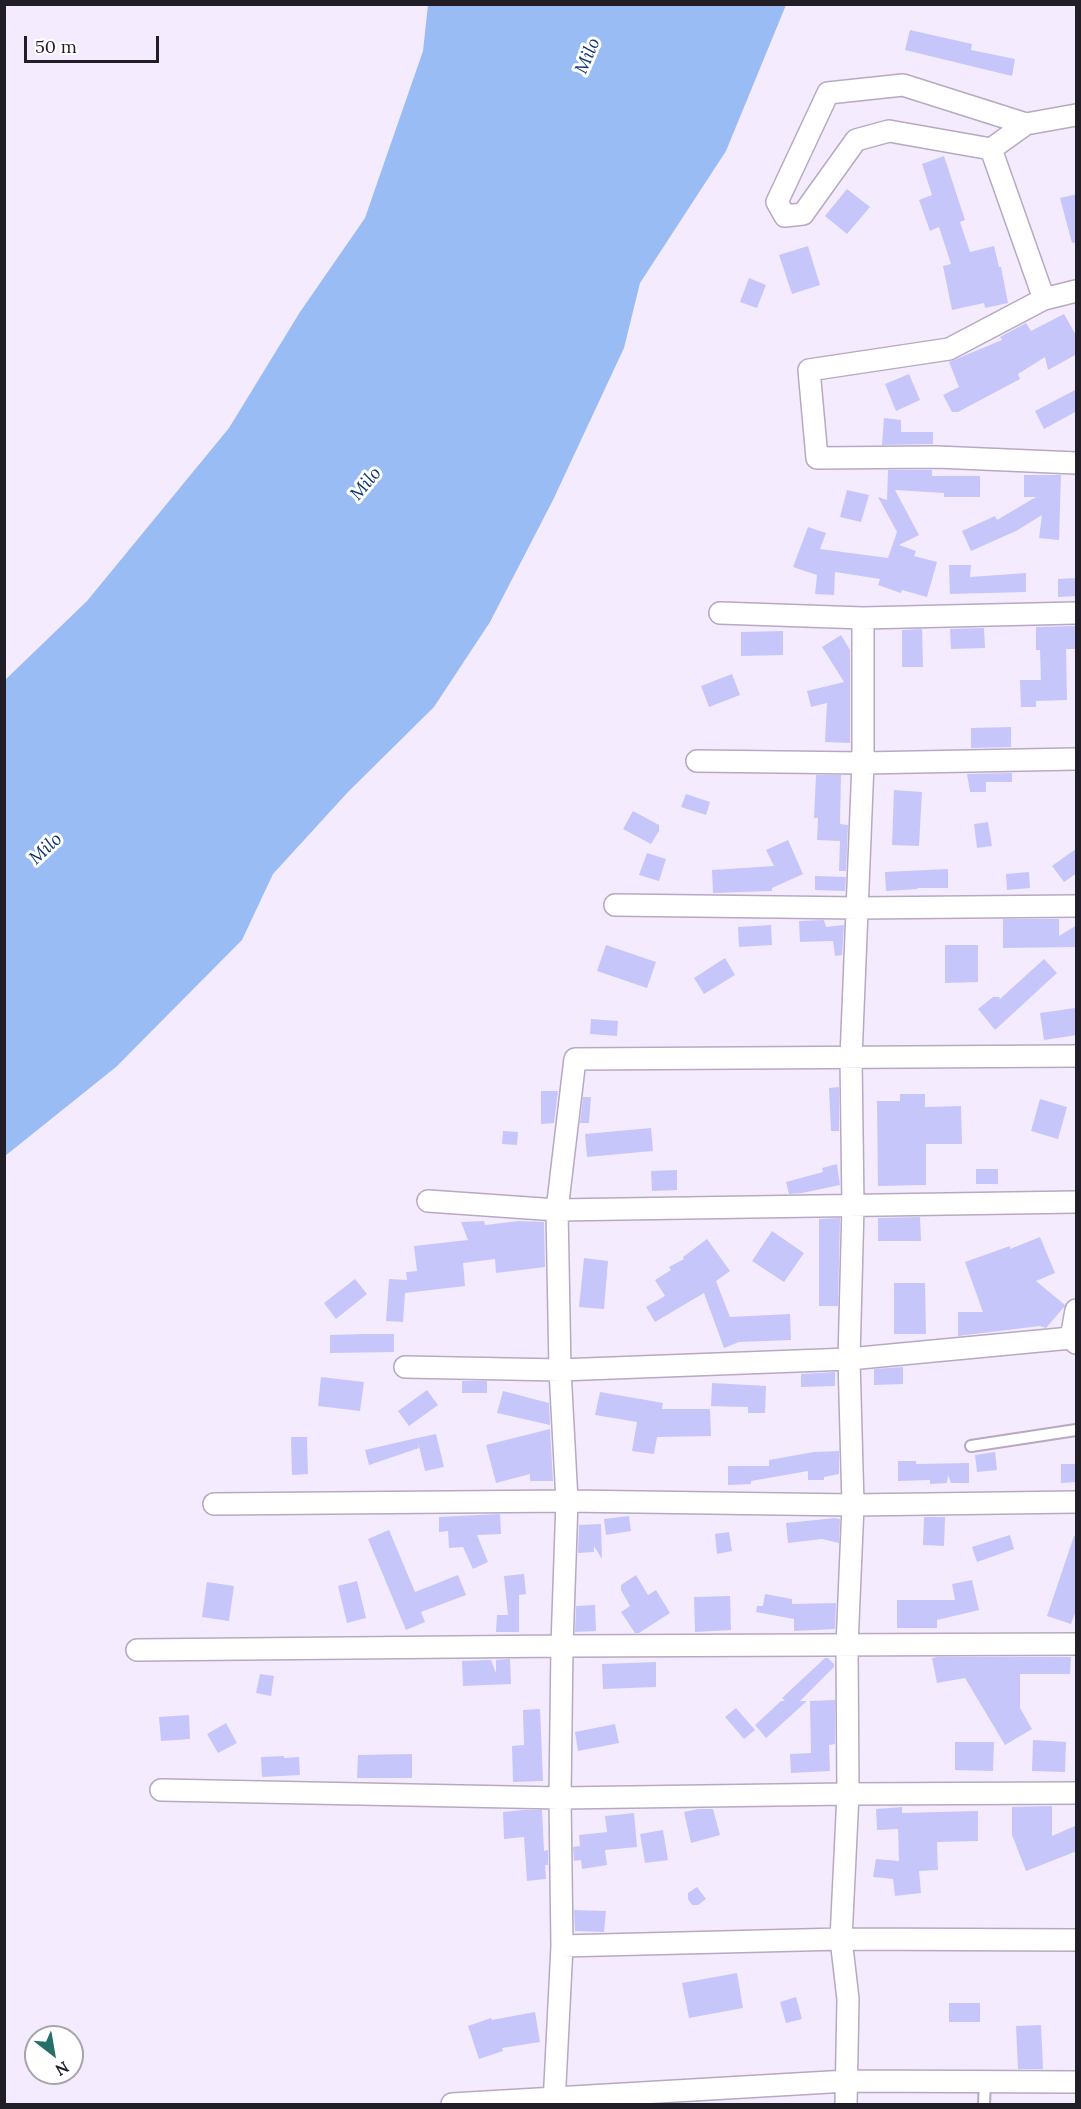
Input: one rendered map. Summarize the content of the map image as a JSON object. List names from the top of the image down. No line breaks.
{"water":["Milo"],"scale_bar":"50 m","north":"bottom right"}
